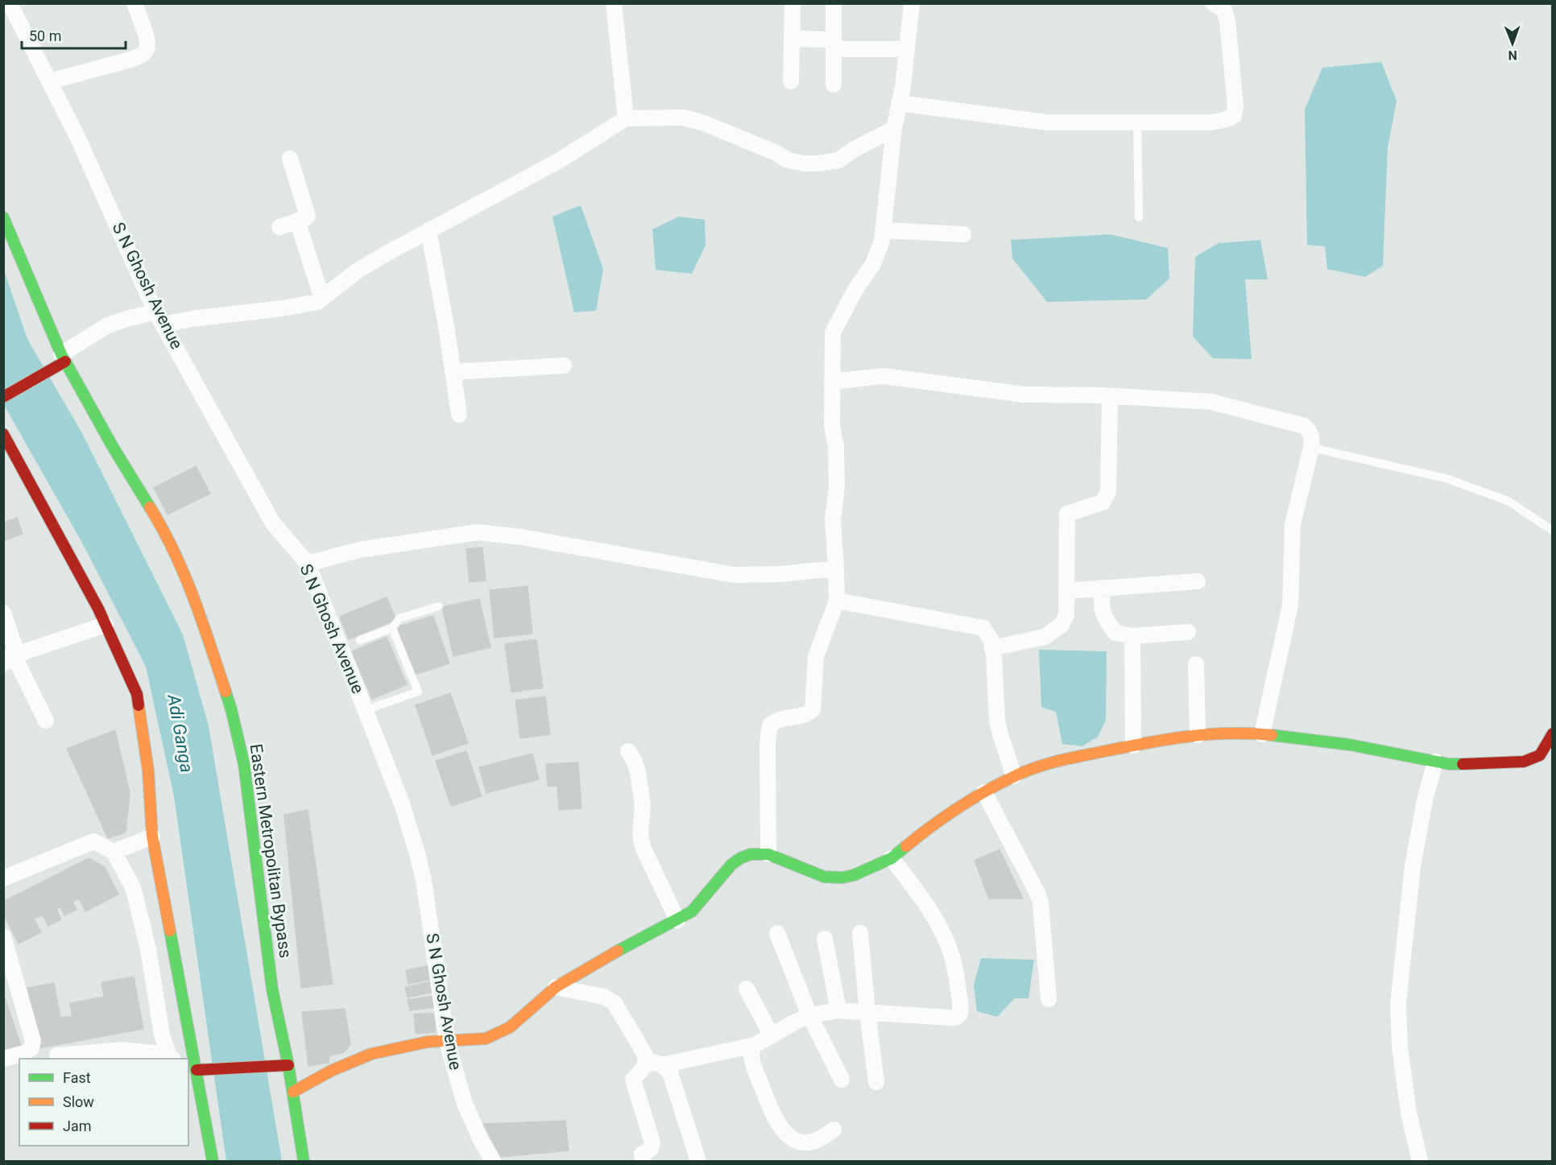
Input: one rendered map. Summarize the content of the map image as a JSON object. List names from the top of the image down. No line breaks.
{"streets":{"main road":["Eastern Metropolitan Bypass"],"street":["S N Ghosh Avenue"]},"water":["Adi Ganga"],"legend":["Fast","Slow","Jam"],"scale_bar":"50 m","north":"bottom"}
